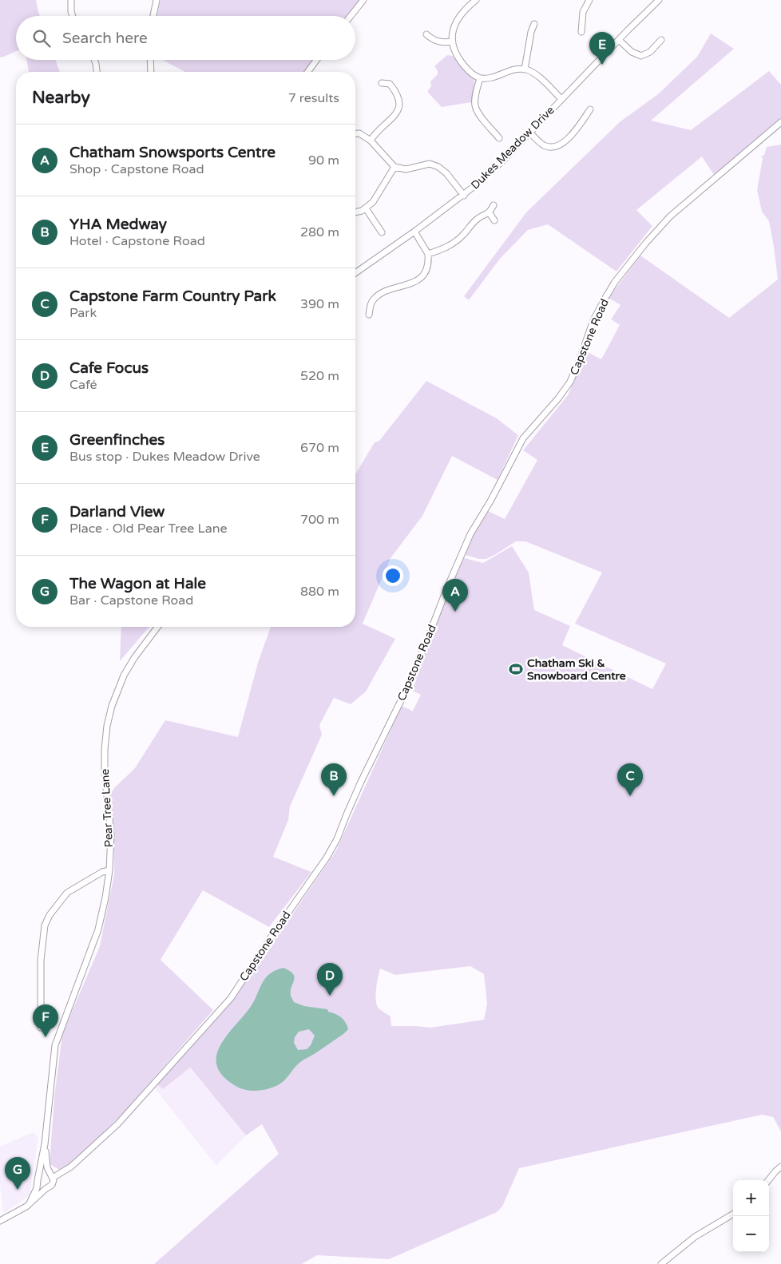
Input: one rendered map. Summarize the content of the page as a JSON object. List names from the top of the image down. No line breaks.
{"streets":{"street":["Dukes Meadow Drive","Capstone Road","Pear Tree Lane"]},"crossings":[["Capstone Road","Pear Tree Lane"]],"places":{"sports":["Chatham Ski & Snowboard Centre"]},"page":{"search":"Search here","pins":["E","A","B","C","D","F","G"],"heading":["Nearby","7 results"],"list":[{"mark":"A","name":"Chatham Snowsports Centre","note":"Shop · Capstone Road","value":"90 m"},{"mark":"B","name":"YHA Medway","note":"Hotel · Capstone Road","value":"280 m"},{"mark":"C","name":"Capstone Farm Country Park","note":"Park","value":"390 m"},{"mark":"D","name":"Cafe Focus","note":"Café","value":"520 m"},{"mark":"E","name":"Greenfinches","note":"Bus stop · Dukes Meadow Drive","value":"670 m"},{"mark":"F","name":"Darland View","note":"Place · Old Pear Tree Lane","value":"700 m"},{"mark":"G","name":"The Wagon at Hale","note":"Bar · Capstone Road","value":"880 m"}],"map_buttons":["+","−"]}}
